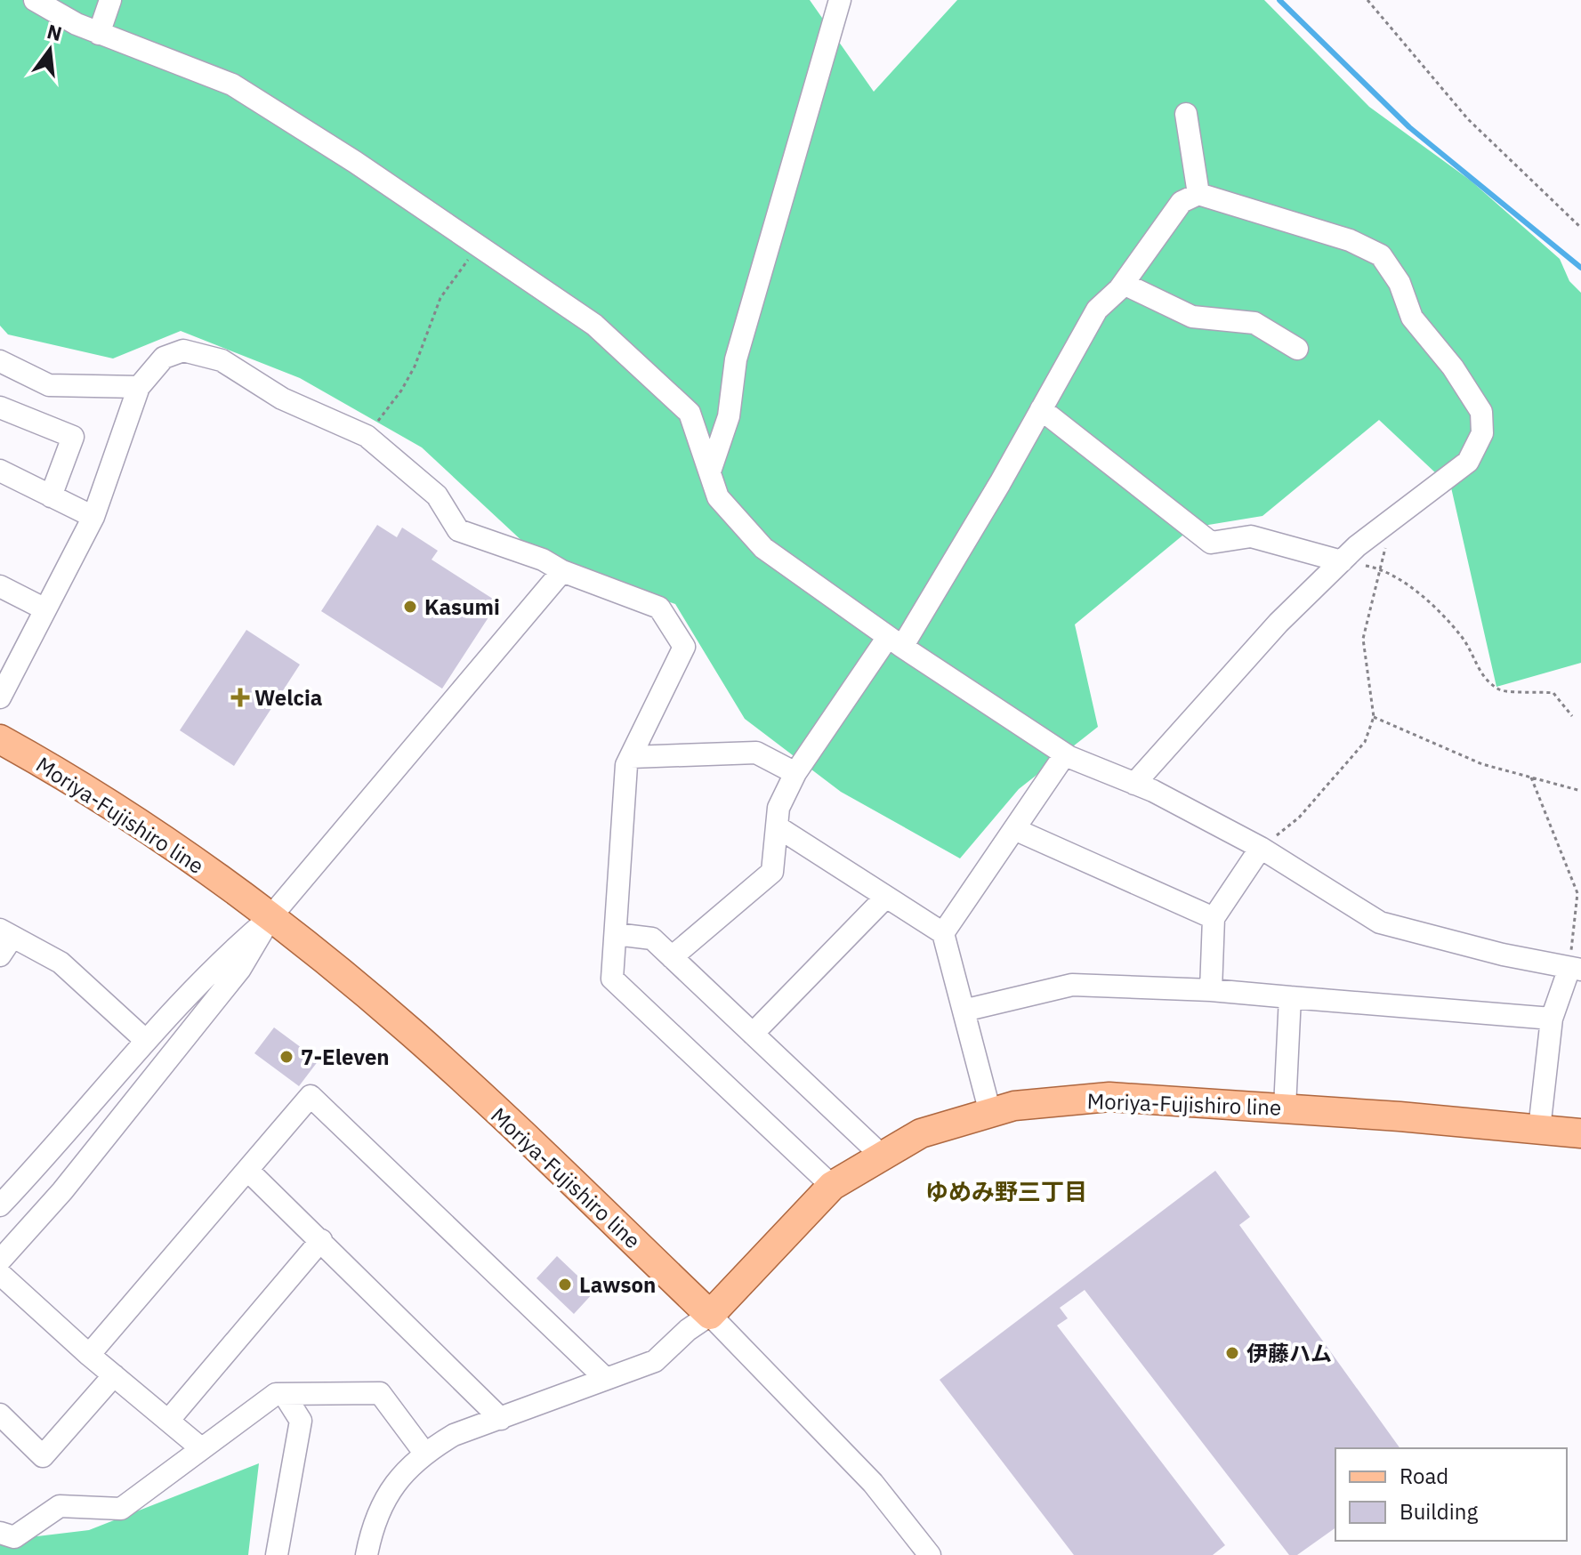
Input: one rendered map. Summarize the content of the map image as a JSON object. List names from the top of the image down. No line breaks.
{"streets":{"main road":["Moriya-Fujishiro line"]},"districts":["ゆめみ野三丁目"],"places":{"other":["Kasumi","7-Eleven","Lawson","伊藤ハム"],"health":["Welcia"]},"legend":["Road","Building"],"north":"top"}
